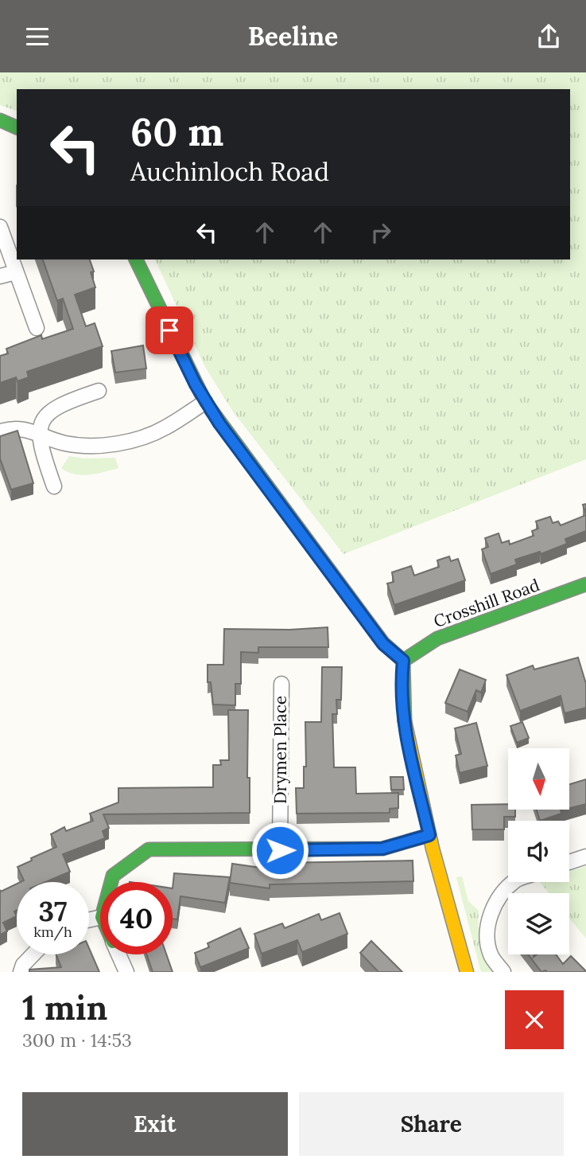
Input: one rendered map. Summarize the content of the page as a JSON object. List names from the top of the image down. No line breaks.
{"streets":{"main road":["Crosshill Road"],"street":["Drymen Place"]},"north":"bottom","page":{"header":"Beeline","turn":["60 m","Auchinloch Road"],"speed":"37 km/h","limit":"40","heading":["1 min","300 m · 14:53"],"buttons":["Exit","Share"]}}
